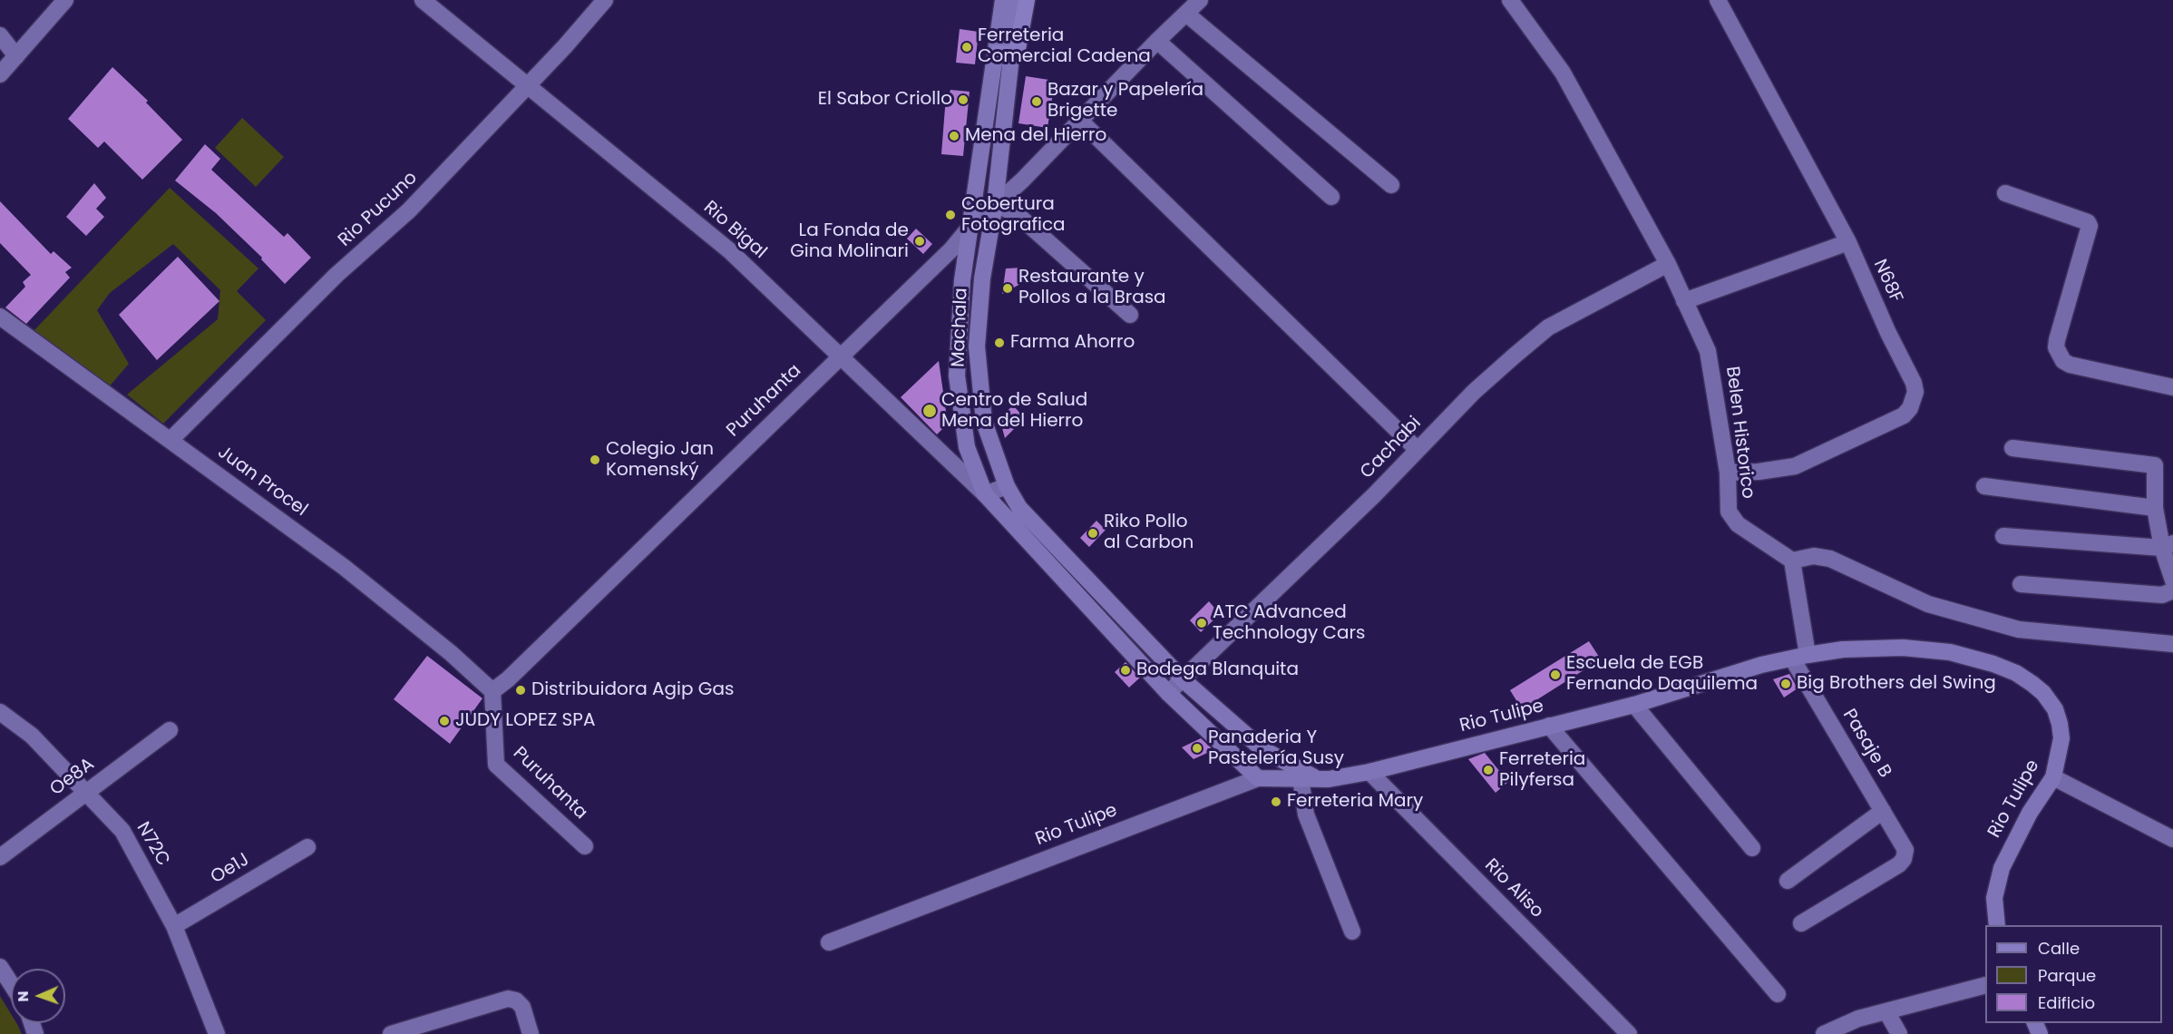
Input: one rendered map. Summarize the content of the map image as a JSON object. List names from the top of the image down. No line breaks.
{"streets":{"main road":["Machala","Rio Tulipe"],"street":["Rio Pucuno","Rio Bigal","N68F","Puruhanta","Belen Historico","Cachabi","Juan Procel","Pasaje B","Oe8A","N72C","Oe1J","Rio Aliso"]},"crossings":[["Rio Pucuno","Rio Bigal"],["Rio Pucuno","Juan Procel"],["Rio Bigal","Machala"],["Rio Bigal","Puruhanta"],["N68F","Belen Historico"],["Machala","Puruhanta"],["Machala","Cachabi"],["Machala","Rio Tulipe"],["Puruhanta","Juan Procel"],["Belen Historico","Cachabi"],["Rio Tulipe","Pasaje B"],["Rio Tulipe","Rio Aliso"],["Oe8A","N72C"],["N72C","Oe1J"]],"places":["Ferreteria Comercial Cadena","El Sabor Criollo","Bazar y Papelería Brigette","Mena del Hierro","Cobertura Fotografica","La Fonda de Gina Molinari","Restaurante y Pollos a la Brasa","Farma Ahorro","Centro de Salud Mena del Hierro","Colegio Jan Komenský","Riko Pollo al Carbon","ATC Advanced Technology Cars","Bodega Blanquita","Escuela de EGB Fernando Daquilema","Big Brothers del Swing","Distribuidora Agip Gas","JUDY LOPEZ SPA","Panaderia Y Pastelería Susy","Ferreteria Pilyfersa","Ferreteria Mary"],"legend":["Calle","Parque","Edificio"],"north":"left"}
